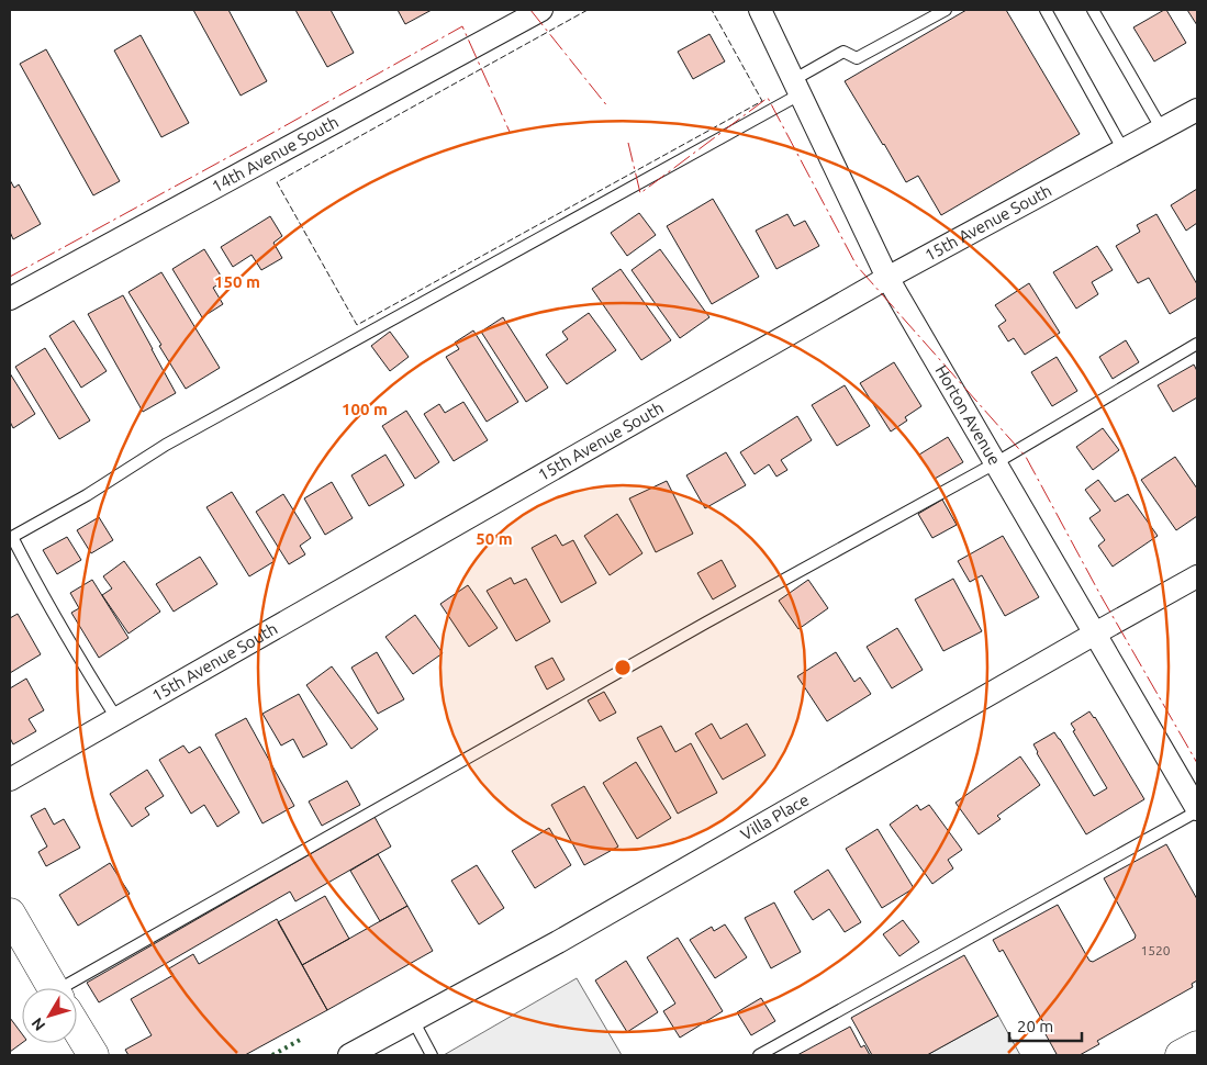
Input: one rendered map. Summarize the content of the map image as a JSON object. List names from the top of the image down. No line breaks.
{"streets":{"street":["14th Avenue South","15th Avenue South","Horton Avenue","Villa Place"]},"crossings":[["15th Avenue South","Horton Avenue"],["Horton Avenue","Villa Place"]],"house_numbers":["1520"],"scale_bar":"20 m","north":"bottom left","rings":["150 m","100 m","50 m"]}
